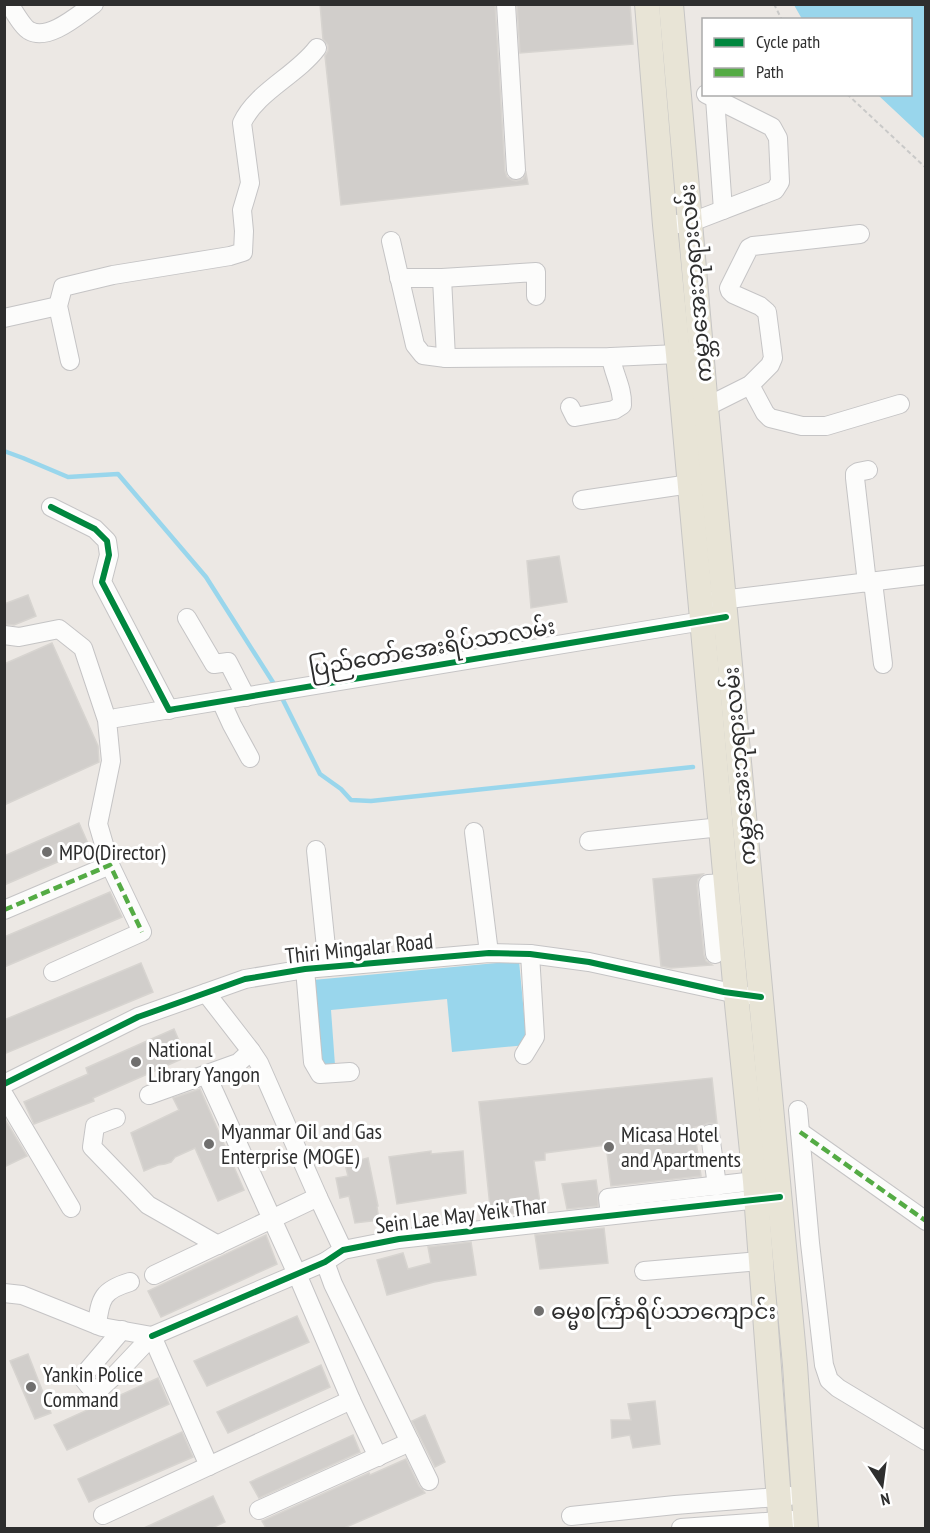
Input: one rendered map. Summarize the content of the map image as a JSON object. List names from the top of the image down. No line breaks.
{"streets":{"main road":["ကမ္ဘာအေးဘုရားလမ်း"],"street":["ပြည်တော်အေးရိပ်သာလမ်း","Thiri Mingalar Road","Sein Lae May Yeik Thar"]},"crossings":[["ကမ္ဘာအေးဘုရားလမ်း","ပြည်တော်အေးရိပ်သာလမ်း"],["ကမ္ဘာအေးဘုရားလမ်း","Thiri Mingalar Road"],["ကမ္ဘာအေးဘုရားလမ်း","Sein Lae May Yeik Thar"]],"places":["MPO(Director)","National Library Yangon","Myanmar Oil and Gas Enterprise (MOGE)","Micasa Hotel and Apartments","ဓမ္မစင်္ကြာရိပ်သာကျောင်း","Yankin Police Command"],"legend":["Cycle path","Path"],"north":"bottom"}
